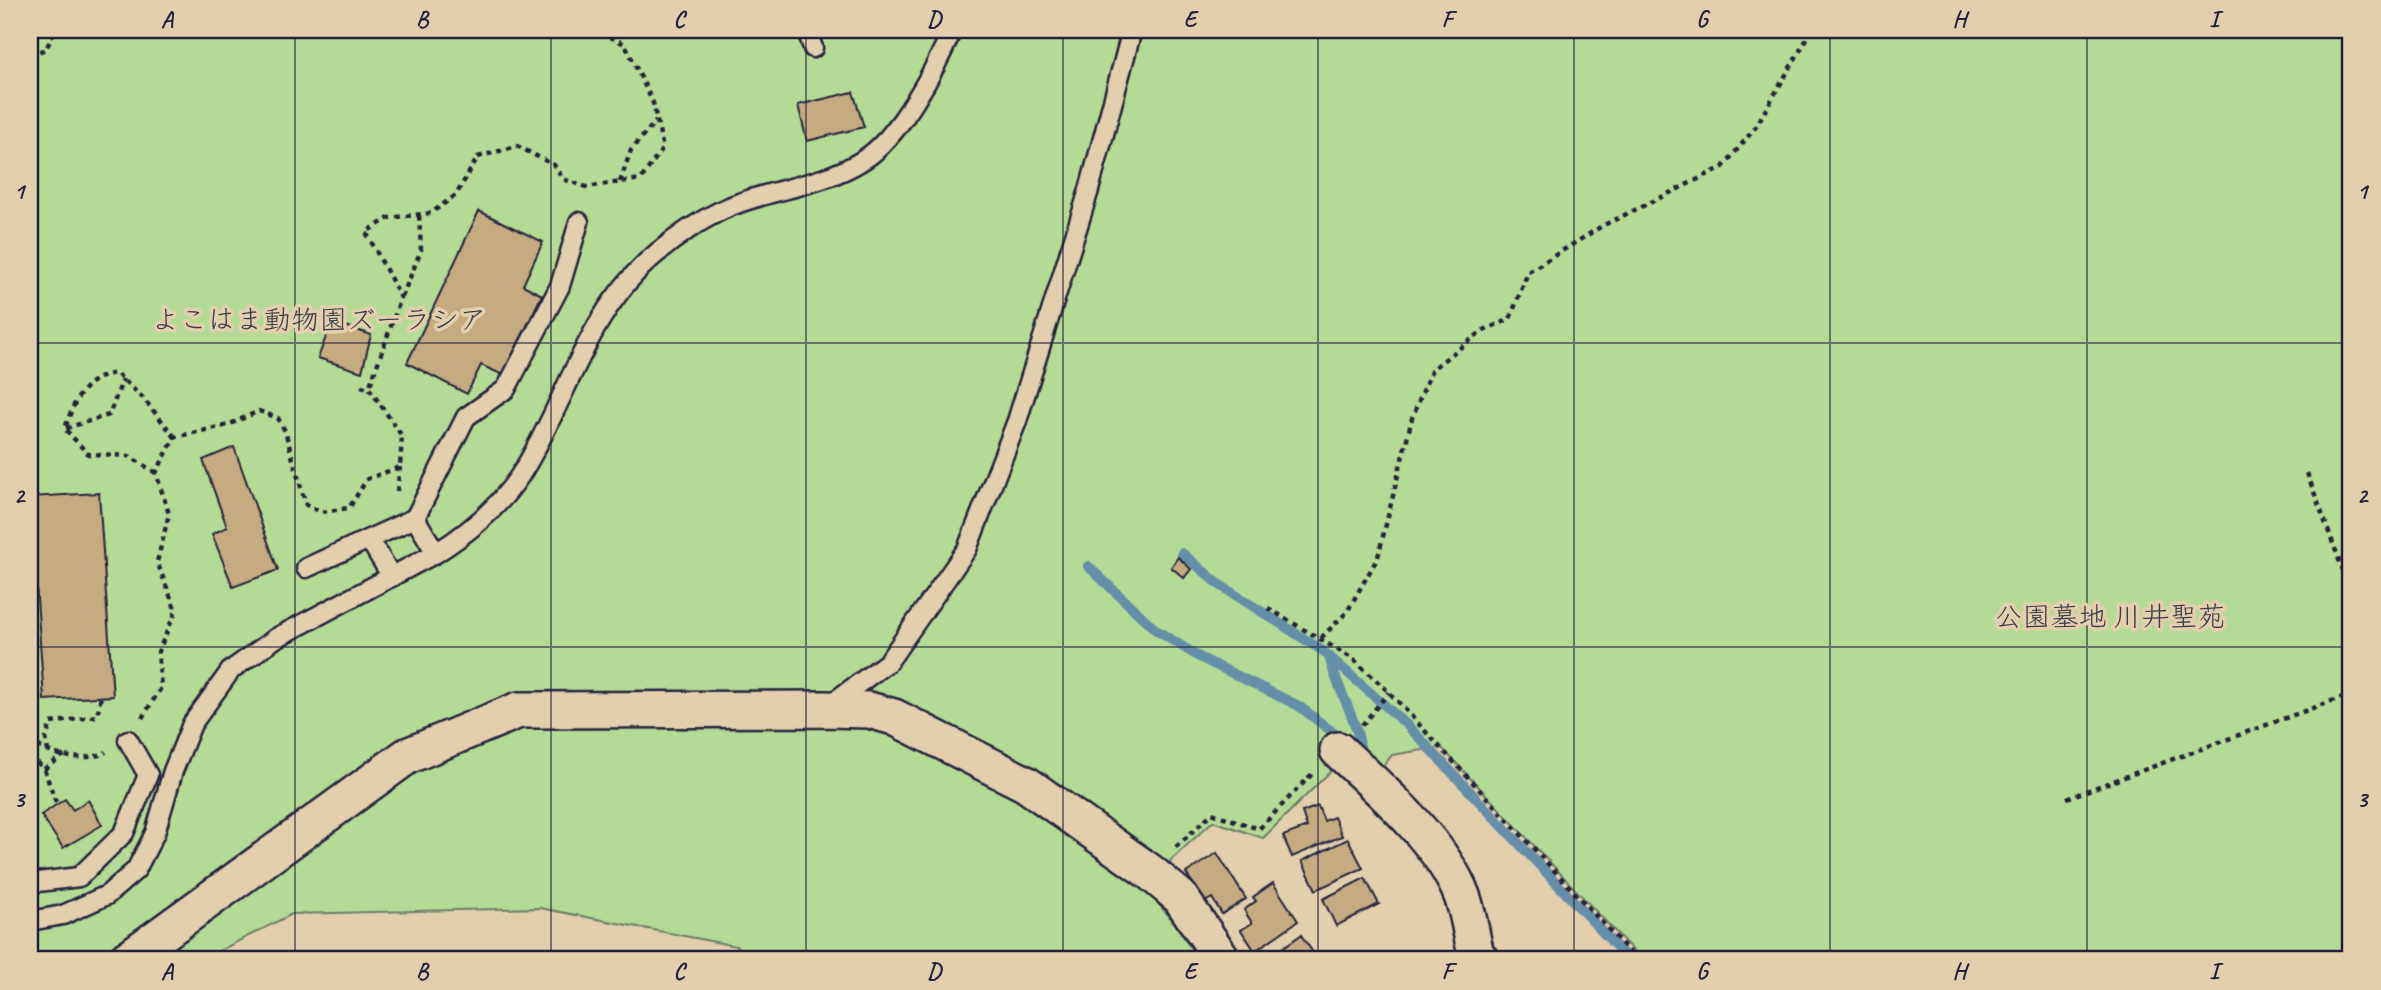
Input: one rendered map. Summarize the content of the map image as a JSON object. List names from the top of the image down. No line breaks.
{"parks":["よこはま動物園ズーラシア","公園墓地 川井聖苑"],"grid":{"columns":["A","B","C","D","E","F","G","H","I"],"rows":["1","2","3"]}}
